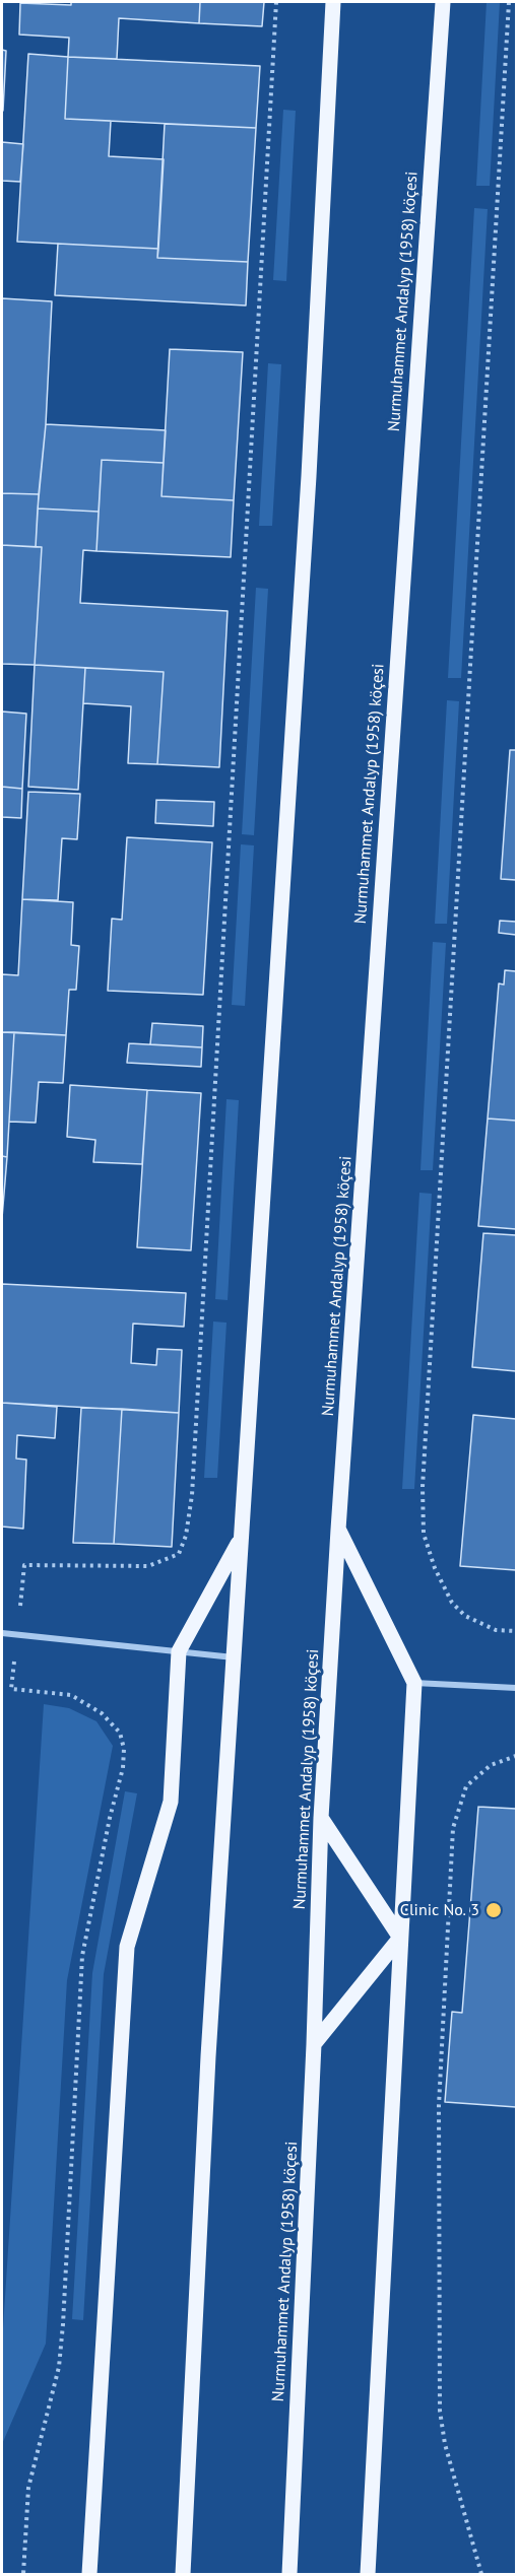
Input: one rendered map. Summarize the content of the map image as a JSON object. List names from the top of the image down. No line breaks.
{"streets":{"main road":["Nurmuhammet Andalyp (1958) köçesi"]},"places":["Clinic No. 3"]}
